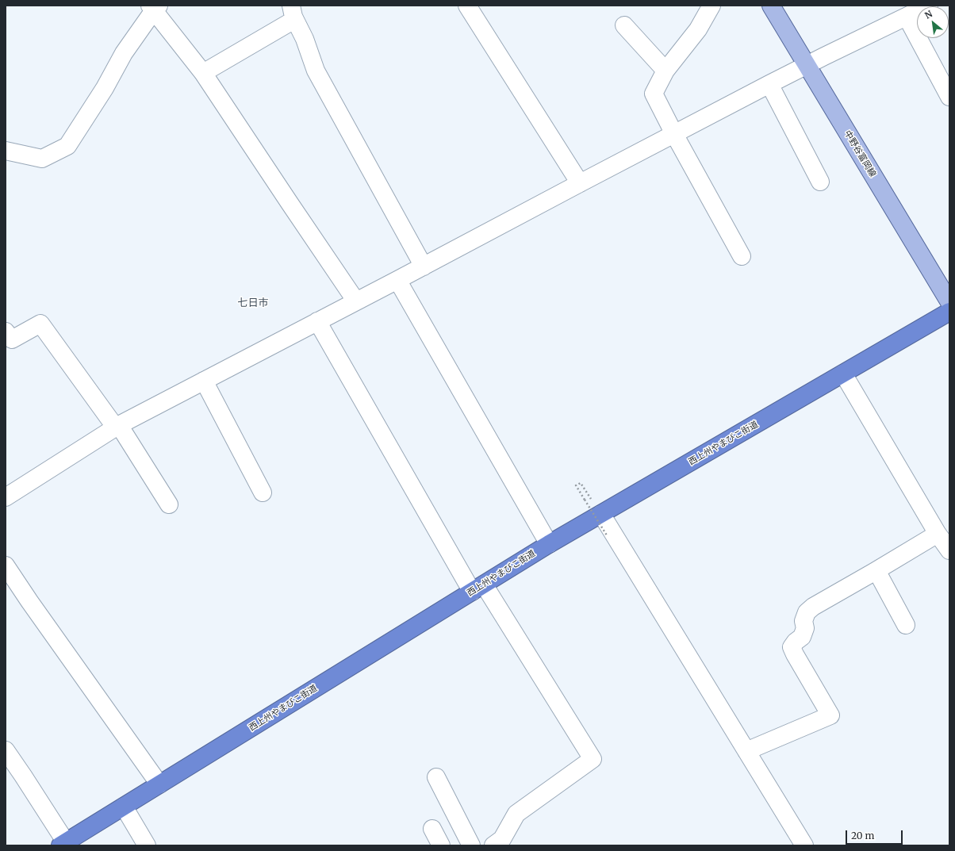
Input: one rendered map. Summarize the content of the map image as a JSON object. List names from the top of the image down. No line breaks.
{"streets":{"highway":["西上州やまびこ街道"],"main road":["中野谷富岡線"]},"districts":["七日市"],"scale_bar":"20 m","north":"top left"}
